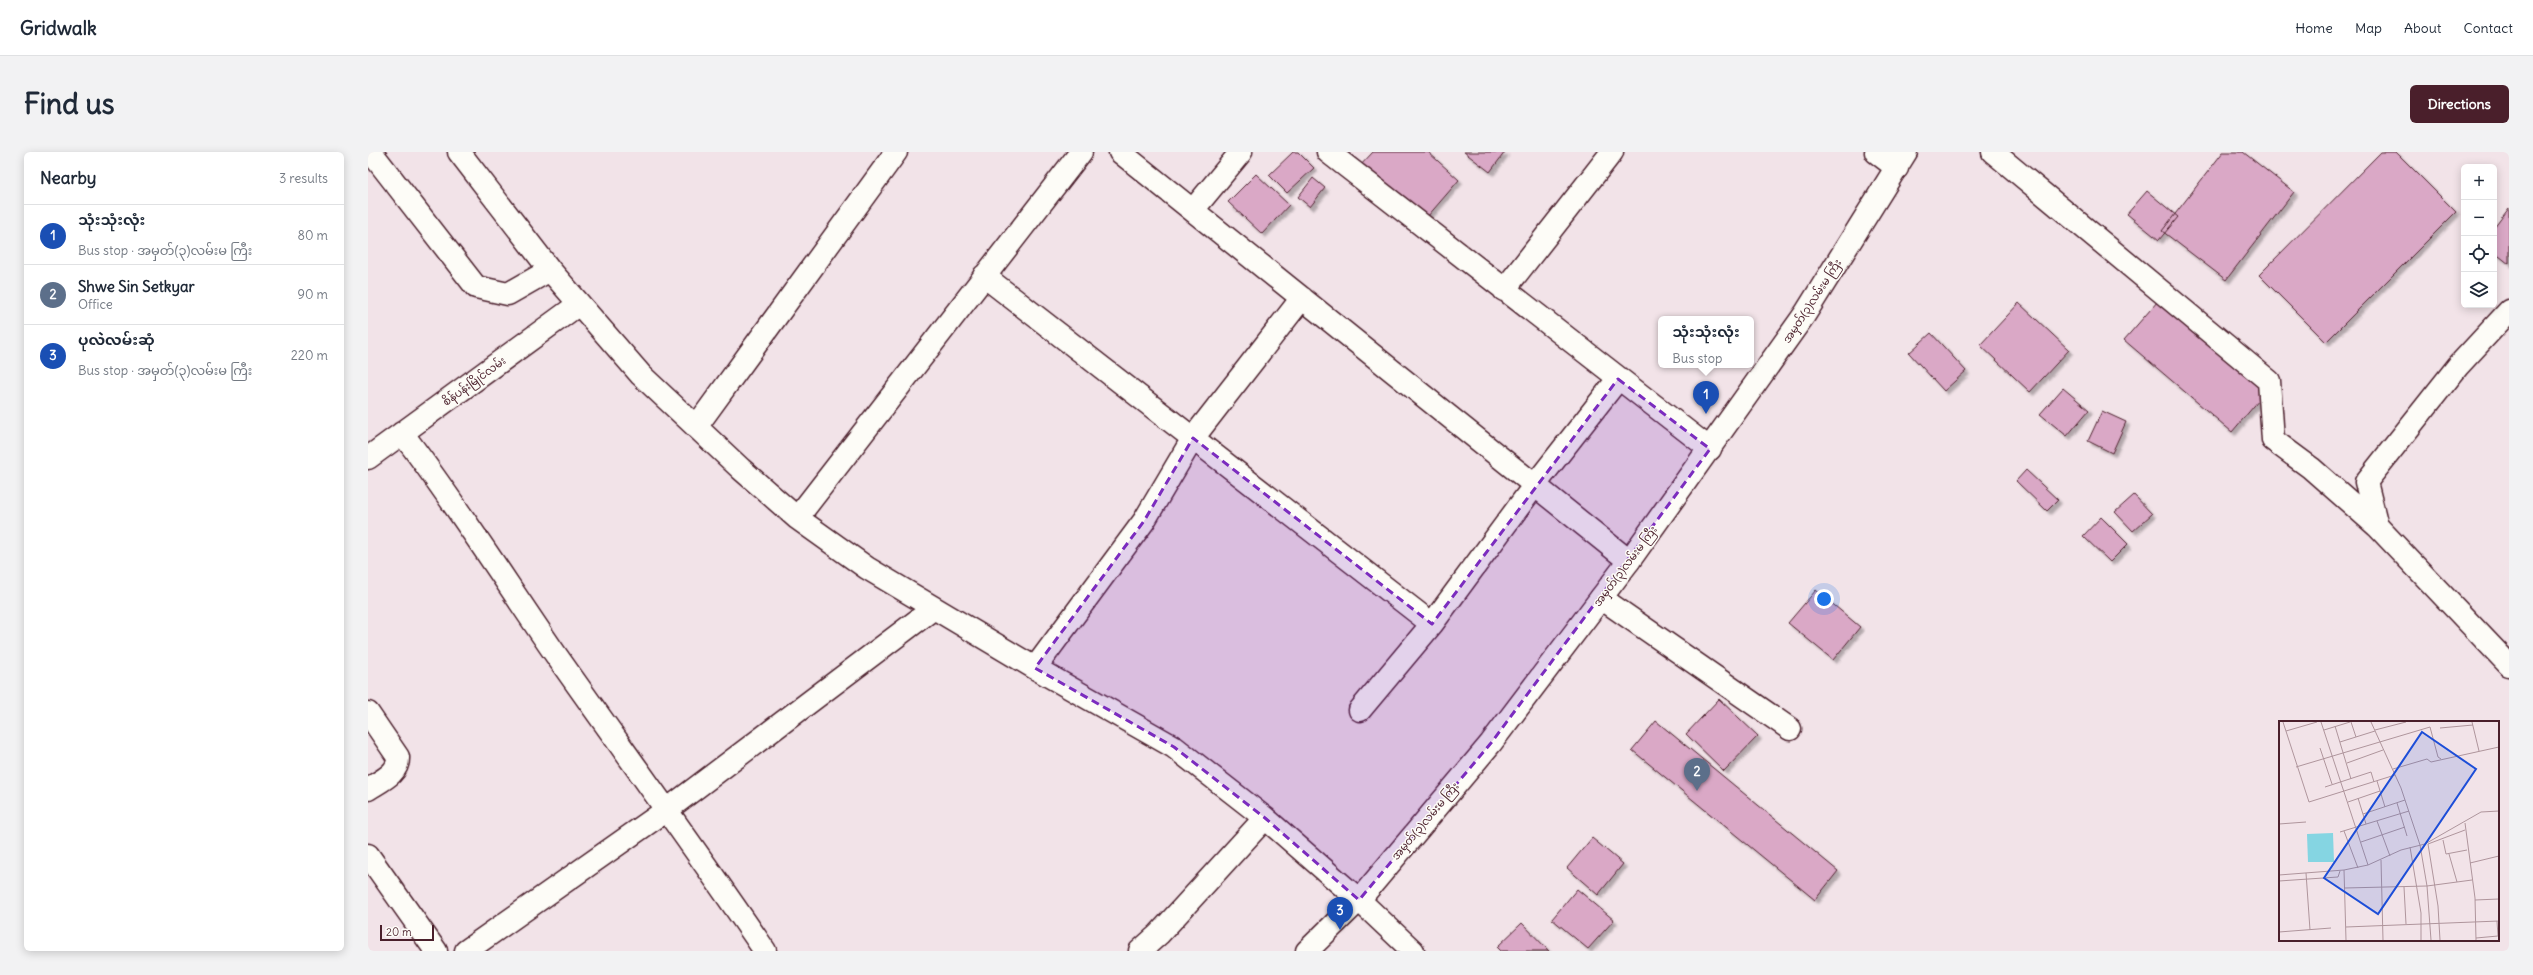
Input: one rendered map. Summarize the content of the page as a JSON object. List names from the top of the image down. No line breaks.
{"streets":{"street":["အမှတ်(၃)လမ်းမ ကြီး","စိန်ပန်းမြိုင်လမ်း"]},"scale_bar":"20 m","page":{"header":"Gridwalk","nav":["Home","Map","About","Contact"],"buttons":"Directions","title":"Find us","heading":["Nearby","3 results"],"map_buttons":["+","−"],"list":[{"mark":"1","name":"သုံးသုံးလုံး","note":"Bus stop · အမှတ်(၃)လမ်းမ ကြီး","value":"80 m"},{"mark":"2","name":"Shwe Sin Setkyar","note":"Office","value":"90 m"},{"mark":"3","name":"ပုလဲလမ်းဆုံ","note":"Bus stop · အမှတ်(၃)လမ်းမ ကြီး","value":"220 m"}],"popup":["သုံးသုံးလုံး","Bus stop"],"pins":["1","2","3"],"scale":"20 m"}}
